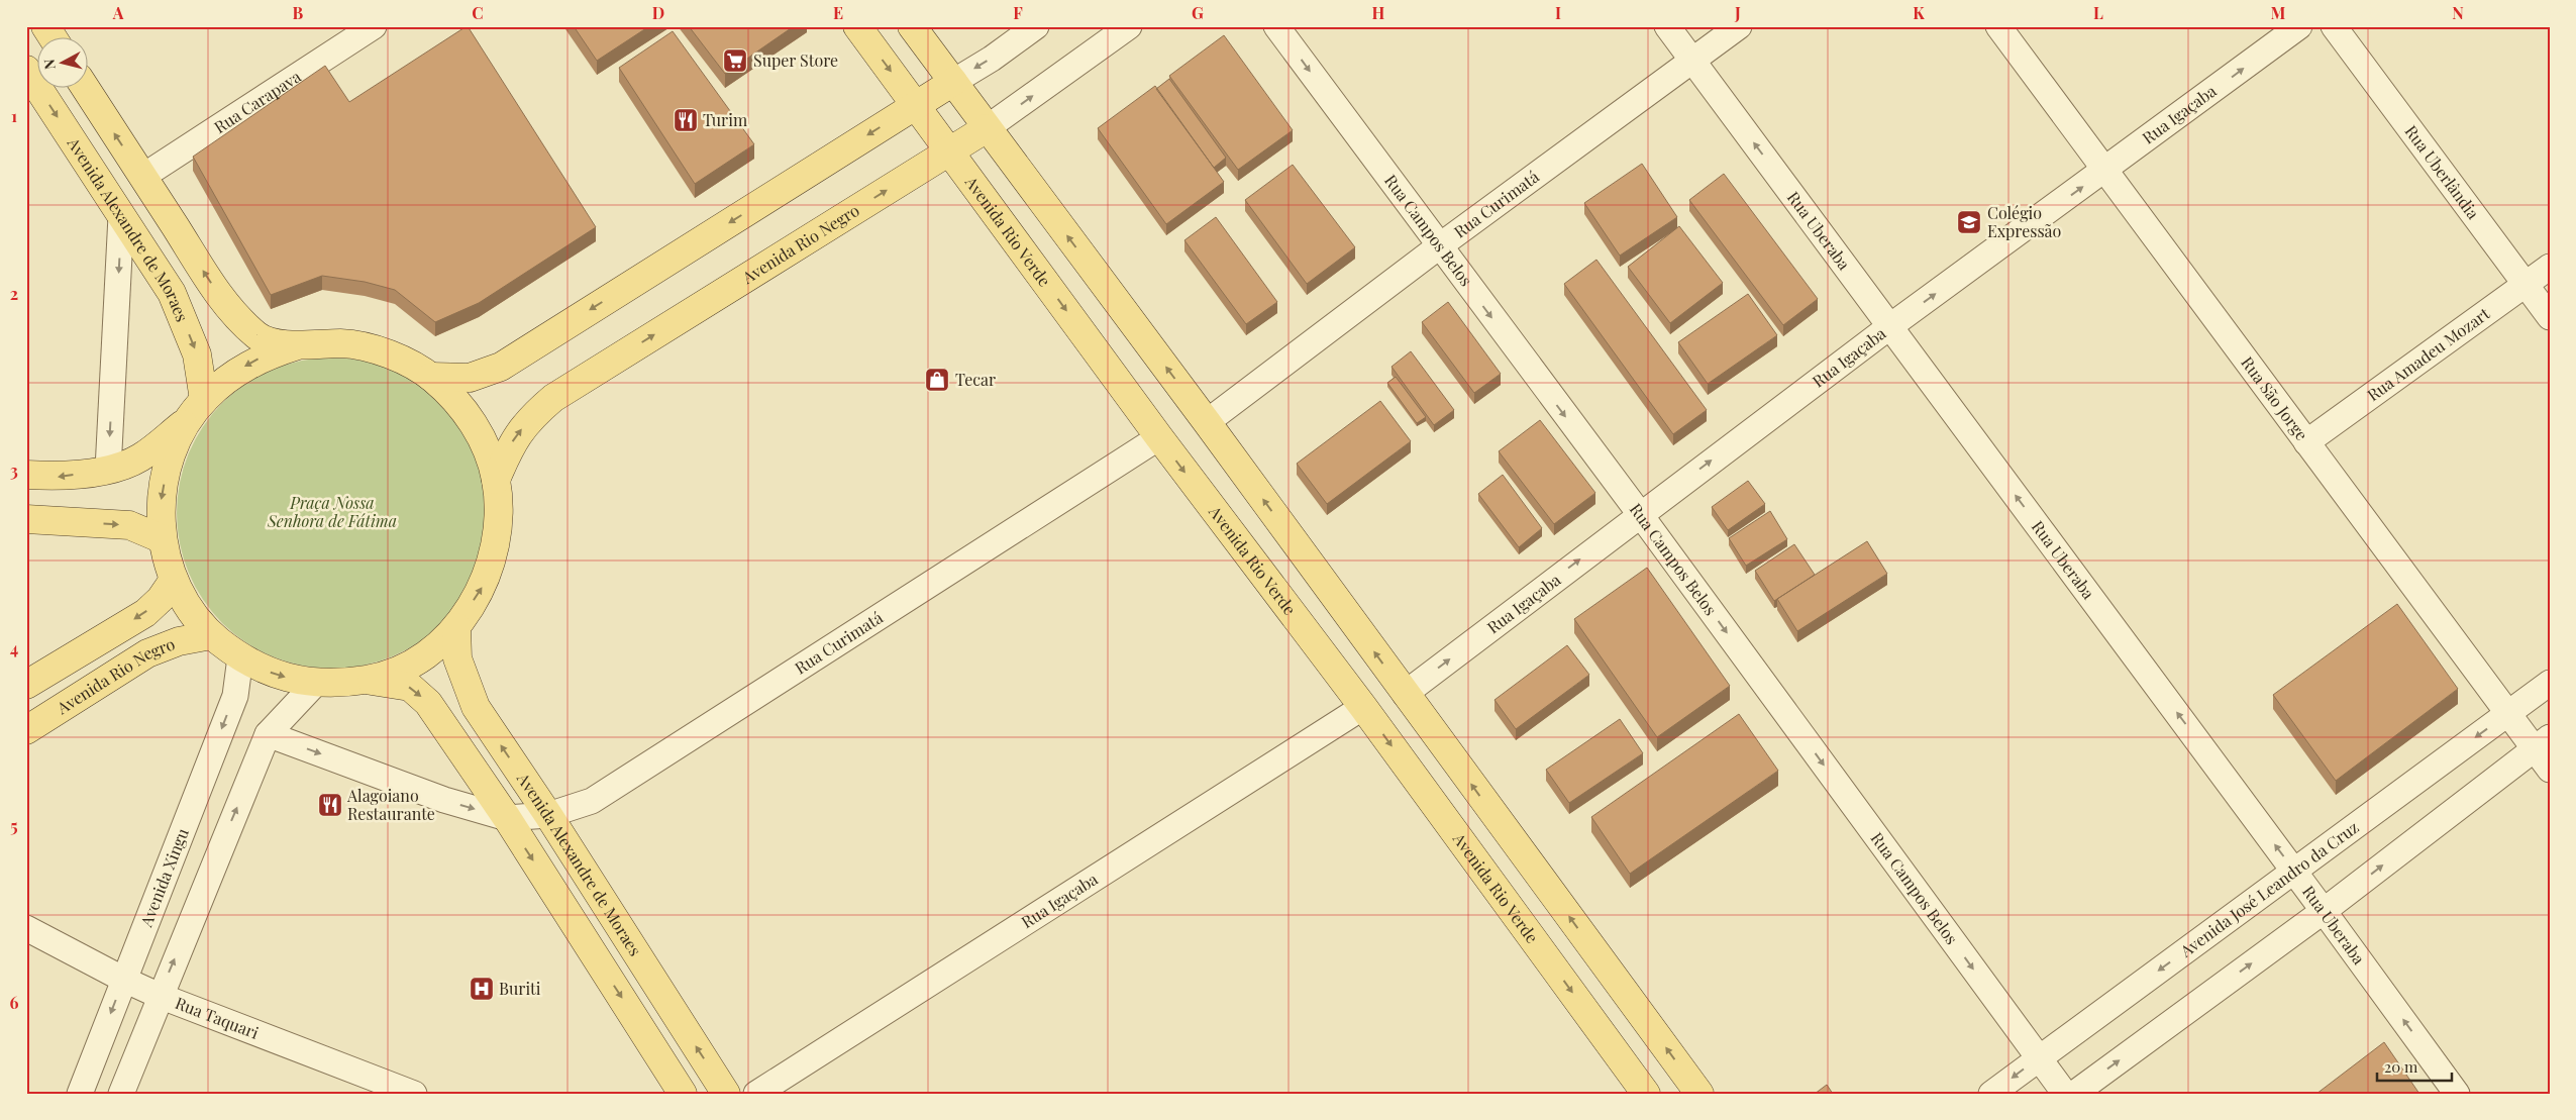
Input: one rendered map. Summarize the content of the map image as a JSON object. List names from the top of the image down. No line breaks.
{"streets":{"main road":["Avenida Alexandre de Moraes","Avenida Rio Verde","Avenida Rio Negro"],"street":["Rua Carapava","Rua Igaçaba","Rua Uberlândia","Rua Curimatá","Rua Campos Belos","Rua Uberaba","Rua Amadeu Mozart","Rua São Jorge","Avenida Xingu","Avenida José Leandro da Cruz","Rua Taquari"]},"crossings":[["Rua Igaçaba","Avenida Rio Verde"],["Rua Igaçaba","Rua Campos Belos"],["Rua Igaçaba","Rua Uberaba"],["Rua Igaçaba","Rua São Jorge"],["Rua Uberlândia","Rua Amadeu Mozart"],["Rua Curimatá","Avenida Alexandre de Moraes"],["Rua Curimatá","Avenida Rio Verde"],["Rua Curimatá","Rua Campos Belos"],["Rua Curimatá","Rua Uberaba"],["Avenida Rio Verde","Avenida Rio Negro"],["Rua Campos Belos","Avenida José Leandro da Cruz"],["Rua Uberaba","Avenida José Leandro da Cruz"],["Rua Amadeu Mozart","Rua São Jorge"],["Rua São Jorge","Avenida José Leandro da Cruz"],["Avenida Xingu","Rua Taquari"]],"one_way":["Rua Igaçaba","Rua Campos Belos","Rua Uberaba","Avenida Rio Negro"],"parks":["Praça Nossa Senhora de Fátima"],"places":{"supermarket":["Super Store"],"restaurant":["Turim","Alagoiano Restaurante"],"school or university":["Colégio Expressão"],"shop":["Tecar"],"hospital":["Buriti"]},"scale_bar":"20 m","north":"left","grid":{"columns":["A","B","C","D","E","F","G","H","I","J","K","L","M","N"],"rows":["1","2","3","4","5","6"]}}
